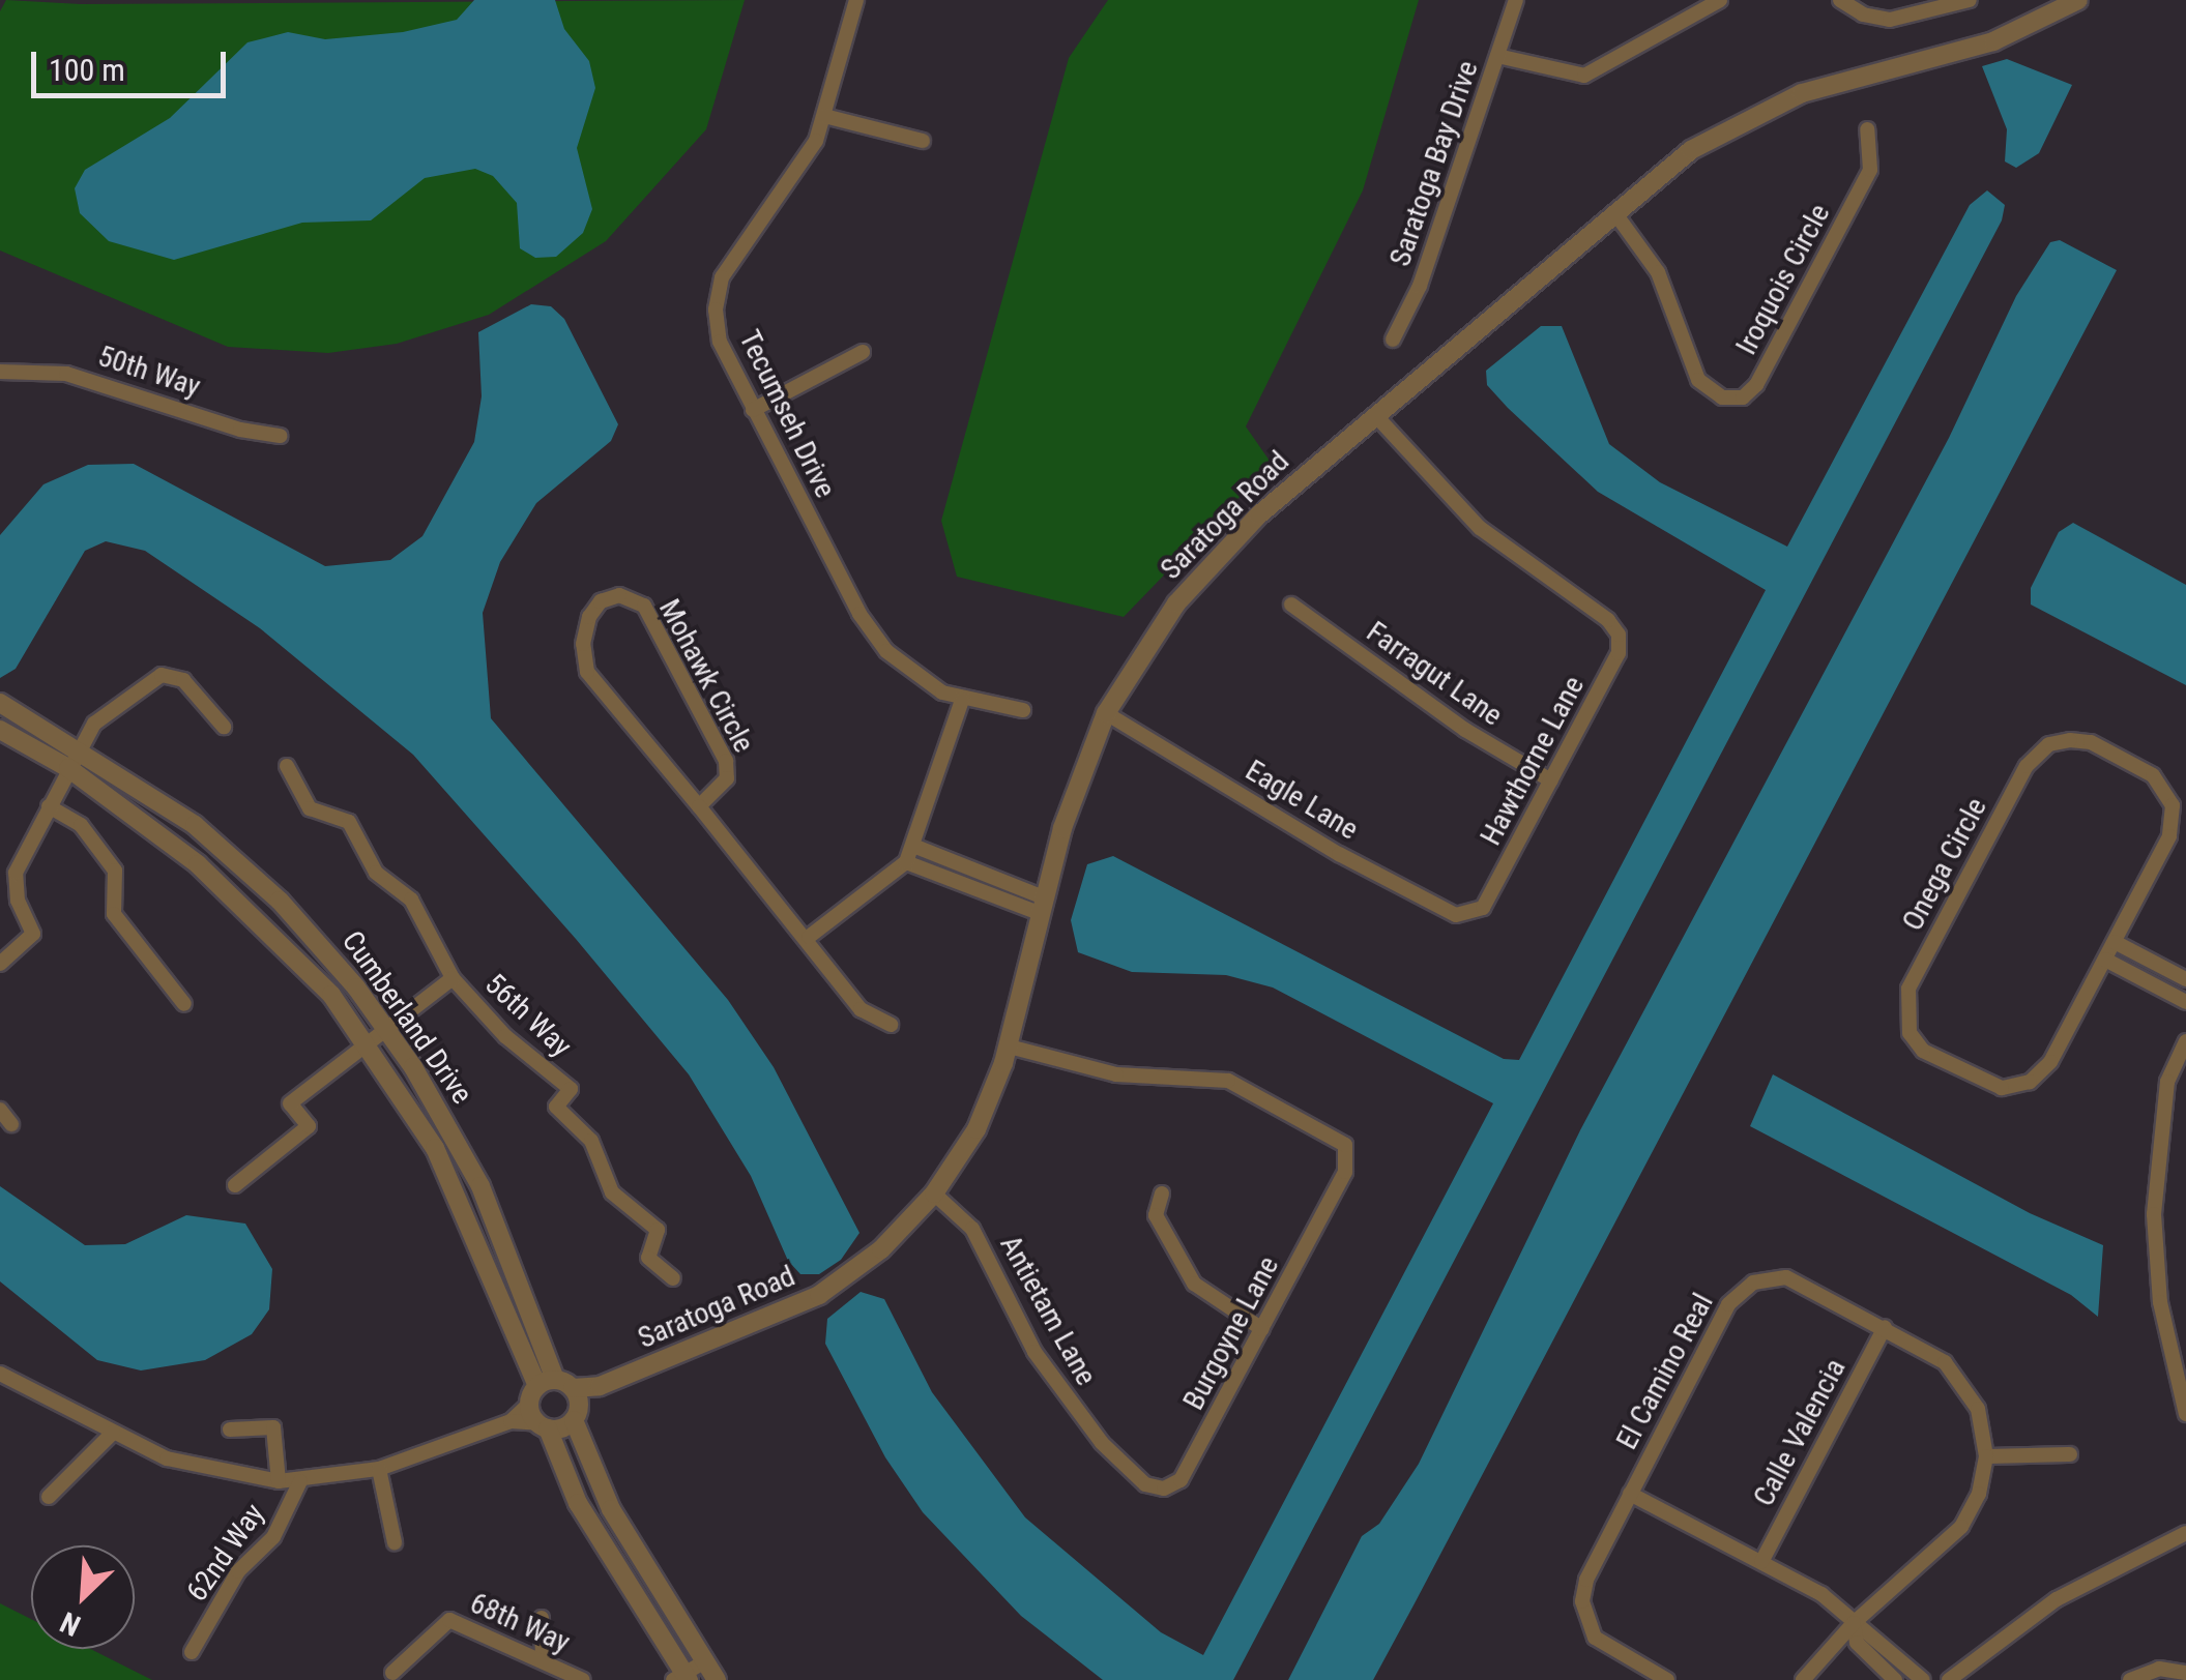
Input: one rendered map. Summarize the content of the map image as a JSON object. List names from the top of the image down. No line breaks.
{"streets":{"street":["Saratoga Bay Drive","Iroquois Circle","50th Way","Tecumseh Drive","Saratoga Road","Farragut Lane","Mohawk Circle","Hawthorne Lane","Eagle Lane","Onega Circle","56th Way","Cumberland Drive","Antietam Lane","Burgoyne Lane","El Camino Real","Calle Valencia","62nd Way","68th Way"]},"crossings":[["Iroquois Circle","Saratoga Road"],["Saratoga Road","Hawthorne Lane"],["Saratoga Road","Eagle Lane"],["Saratoga Road","Antietam Lane"],["Saratoga Road","Burgoyne Lane"],["Farragut Lane","Hawthorne Lane"],["Hawthorne Lane","Eagle Lane"],["Antietam Lane","Burgoyne Lane"],["El Camino Real","Calle Valencia"]],"scale_bar":"100 m","north":"bottom left"}
